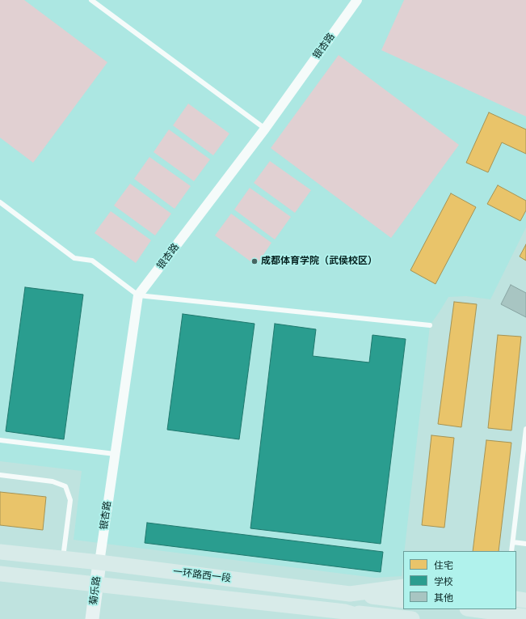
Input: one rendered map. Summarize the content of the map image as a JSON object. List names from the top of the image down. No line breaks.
{"streets":{"main road":["一环路西一段"],"street":["银杏路","菊乐路"]},"crossings":[["银杏路","一环路西一段"],["银杏路","菊乐路"],["一环路西一段","菊乐路"]],"places":["成都体育学院（武侯校区）"],"legend":["住宅","学校","其他"]}
